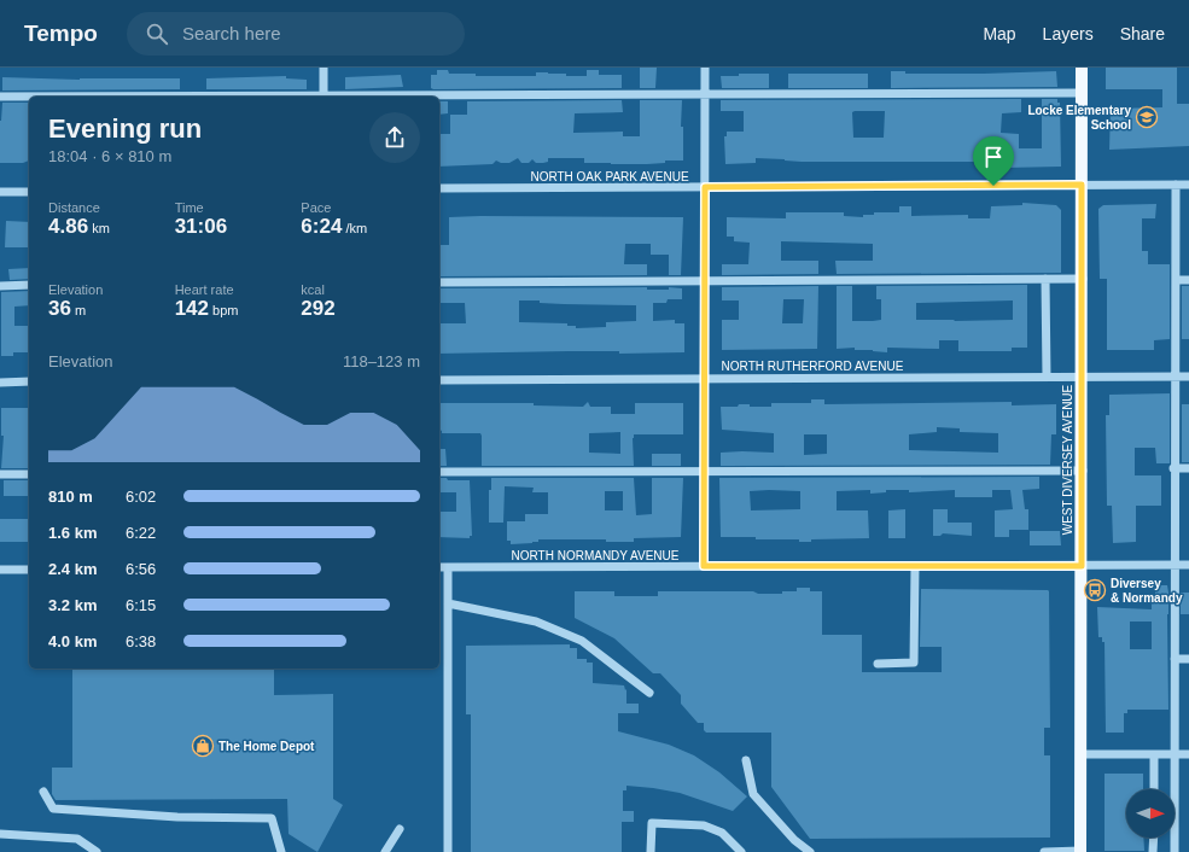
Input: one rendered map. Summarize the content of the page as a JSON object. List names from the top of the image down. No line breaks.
{"streets":{"main road":["WEST DIVERSEY AVENUE"],"street":["NORTH OAK PARK AVENUE","NORTH RUTHERFORD AVENUE","NORTH NORMANDY AVENUE"]},"crossings":[["NORTH OAK PARK AVENUE","WEST DIVERSEY AVENUE"],["NORTH RUTHERFORD AVENUE","WEST DIVERSEY AVENUE"],["WEST DIVERSEY AVENUE","NORTH NORMANDY AVENUE"]],"places":{"school or university":["Locke Elementary School"],"bus stop":["Diversey & Normandy"],"shop":["The Home Depot"]},"north":"right","page":{"header":"Tempo","search":"Search here","nav":["Map","Layers","Share"],"heading":["Evening run","18:04 · 6 × 810 m"],"stats":[["Distance","4.86 km"],["Time","31:06"],["Pace","6:24 /km"],["Elevation","36 m"],["Heart rate","142 bpm"],["kcal","292"]],"chart":["Elevation","118–123 m"],"list":[{"name":"810 m","note":"6:02"},{"name":"1.6 km","note":"6:22"},{"name":"2.4 km","note":"6:56"},{"name":"3.2 km","note":"6:15"},{"name":"4.0 km","note":"6:38"}]}}
